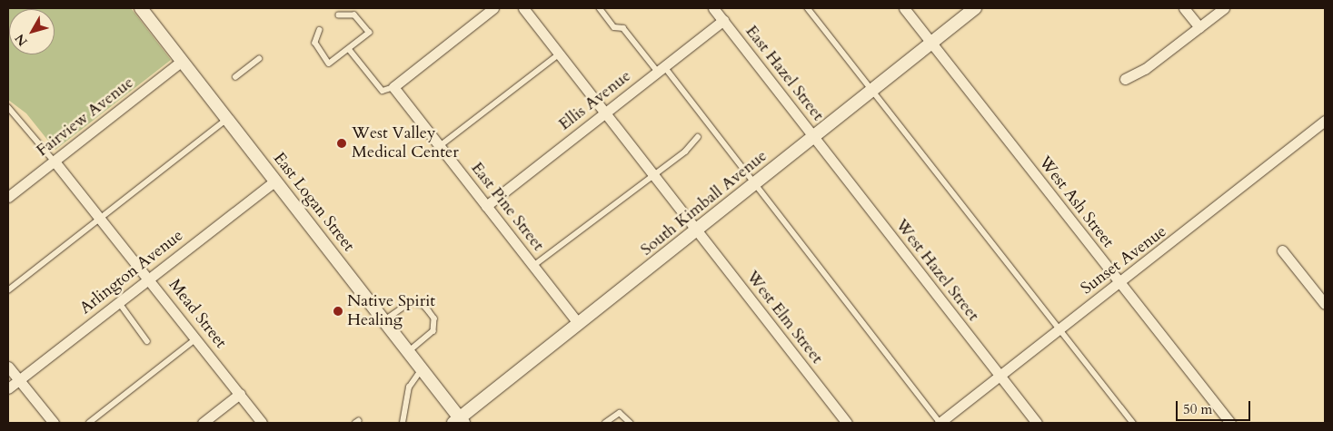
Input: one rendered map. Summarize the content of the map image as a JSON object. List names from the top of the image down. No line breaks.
{"streets":{"street":["East Hazel Street","Ellis Avenue","Fairview Avenue","East Logan Street","West Ash Street","South Kimball Avenue","East Pine Street","Sunset Avenue","West Hazel Street","Arlington Avenue","Mead Street","West Elm Street"]},"crossings":[["East Hazel Street","Ellis Avenue"],["East Hazel Street","South Kimball Avenue"],["East Hazel Street","West Hazel Street"],["Ellis Avenue","East Pine Street"],["Ellis Avenue","West Elm Street"],["Fairview Avenue","East Logan Street"],["Fairview Avenue","Mead Street"],["East Logan Street","South Kimball Avenue"],["East Logan Street","Arlington Avenue"],["West Ash Street","South Kimball Avenue"],["West Ash Street","Sunset Avenue"],["South Kimball Avenue","East Pine Street"],["South Kimball Avenue","West Hazel Street"],["South Kimball Avenue","West Elm Street"],["Sunset Avenue","West Hazel Street"],["Arlington Avenue","Mead Street"]],"places":["West Valley Medical Center","Native Spirit Healing"],"scale_bar":"50 m","north":"bottom left"}
